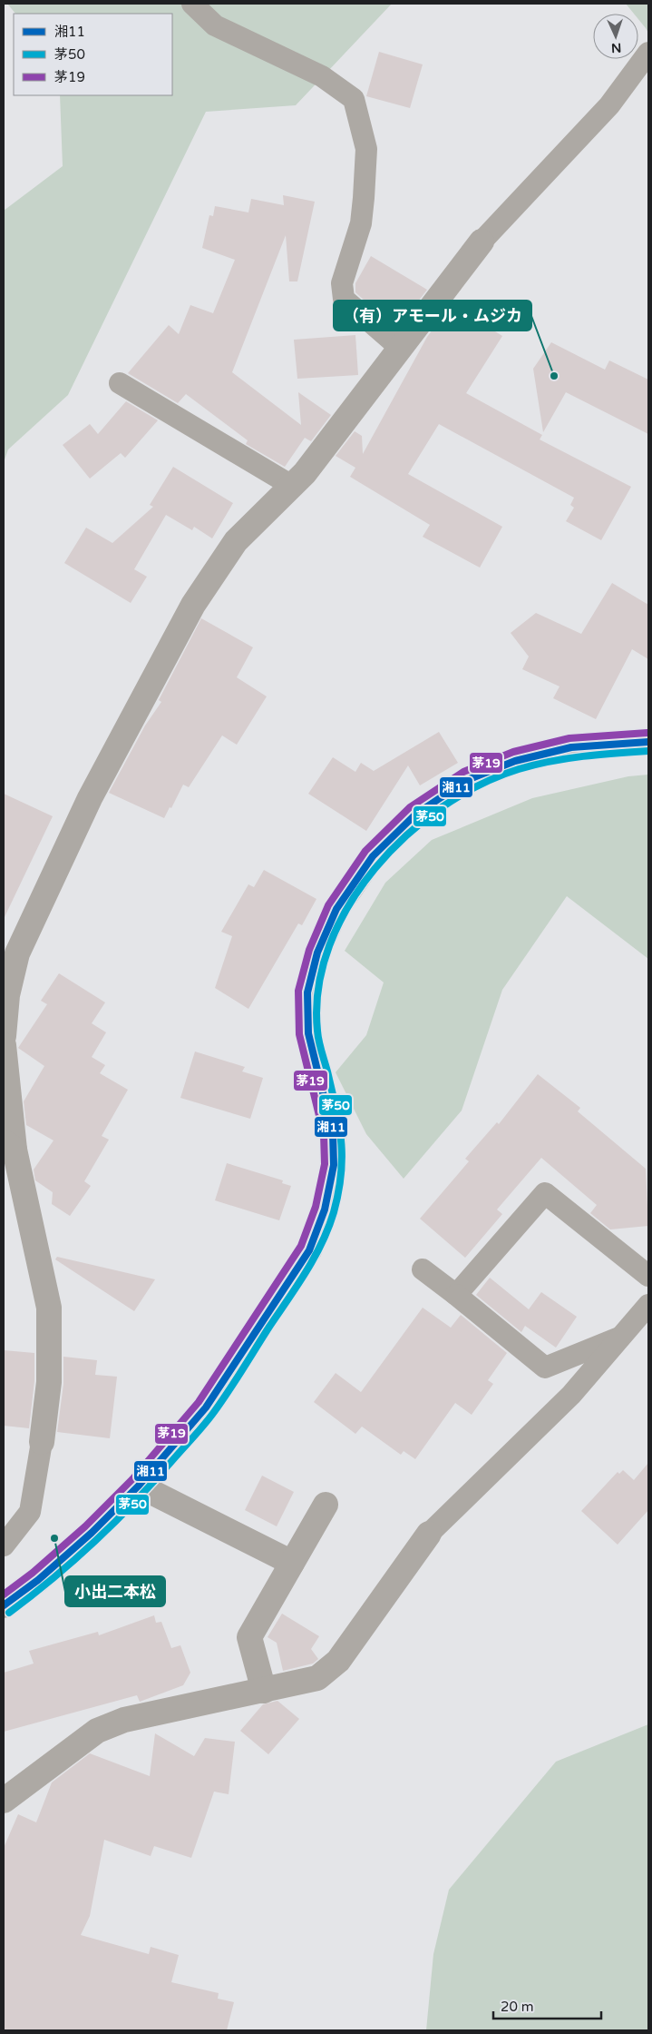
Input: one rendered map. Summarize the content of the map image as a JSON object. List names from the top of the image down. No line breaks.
{"places":["（有）アモール・ムジカ","小出二本松"],"lines":["transit line 茅19","transit line 湘11","transit line 茅50"],"legend":["湘11","茅50","茅19"],"scale_bar":"20 m","north":"bottom"}
